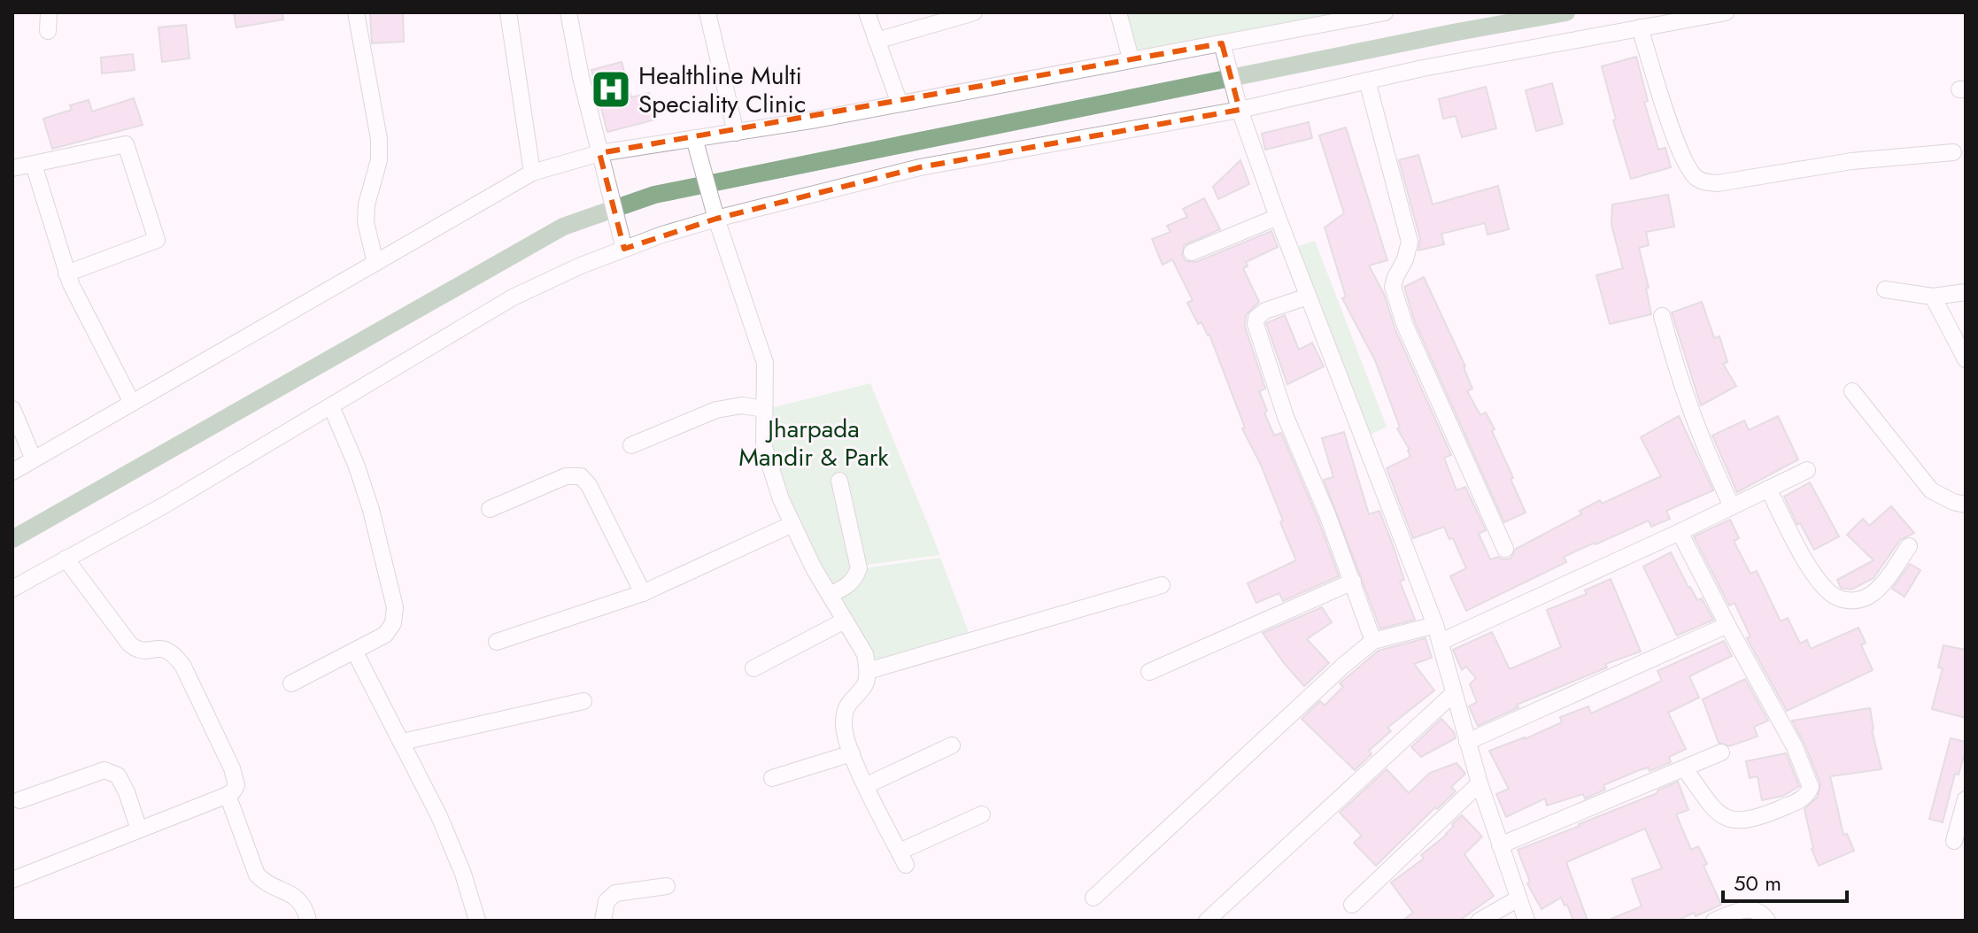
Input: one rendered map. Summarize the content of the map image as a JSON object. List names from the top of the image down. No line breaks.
{"parks":["Jharpada Mandir & Park"],"places":{"hospital":["Healthline Multi Speciality Clinic"]},"scale_bar":"50 m"}
